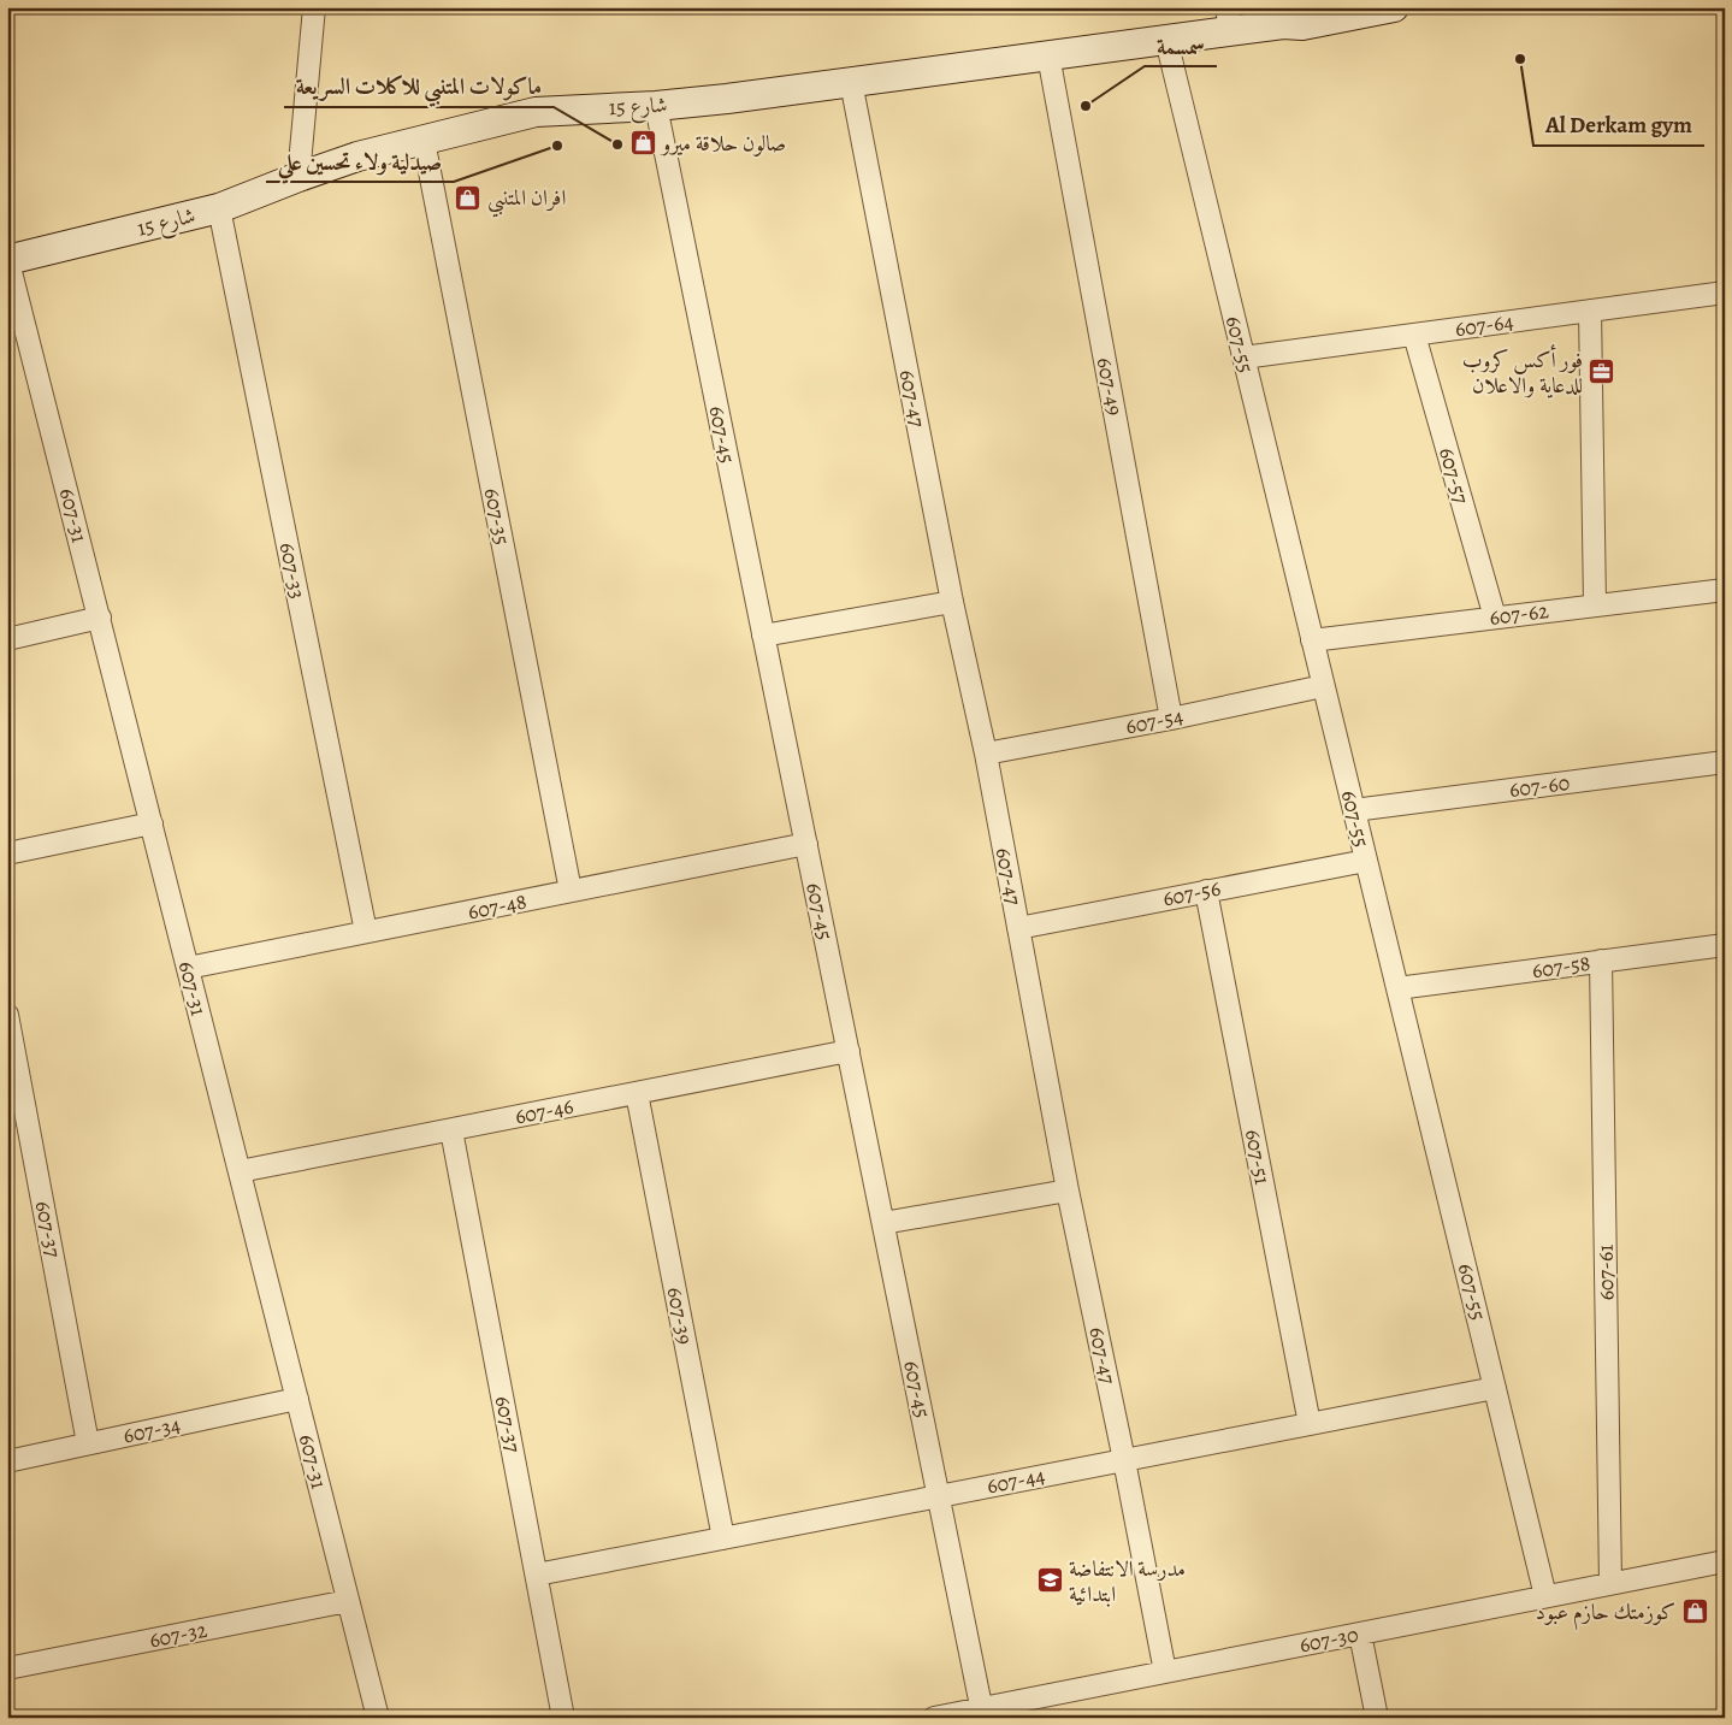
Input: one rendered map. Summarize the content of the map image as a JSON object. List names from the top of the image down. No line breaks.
{"streets":{"street":["شارع 15","607-64","607-55","607-49","607-47","607-45","607-57","607-31","607-35","607-33","607-62","607-54","607-60","607-56","607-48","607-58","607-46","607-51","607-37","607-61","607-39","607-34","607-44","607-32","607-30"]},"crossings":[["شارع 15","607-55"],["شارع 15","607-49"],["شارع 15","607-47"],["شارع 15","607-45"],["شارع 15","607-31"],["شارع 15","607-35"],["شارع 15","607-33"],["607-64","607-55"],["607-64","607-57"],["607-55","607-62"],["607-55","607-54"],["607-55","607-60"],["607-55","607-56"],["607-55","607-58"],["607-55","607-44"],["607-55","607-30"],["607-49","607-54"],["607-47","607-54"],["607-47","607-56"],["607-47","607-44"],["607-47","607-30"],["607-45","607-48"],["607-45","607-46"],["607-45","607-44"],["607-45","607-30"],["607-57","607-62"],["607-31","607-48"],["607-31","607-46"],["607-31","607-34"],["607-31","607-32"],["607-35","607-48"],["607-33","607-48"],["607-56","607-51"],["607-58","607-61"],["607-46","607-37"],["607-46","607-39"],["607-51","607-44"],["607-37","607-34"],["607-37","607-44"],["607-61","607-30"],["607-39","607-44"]],"places":{"other":["Al Derkam gym","سمسمة","ماكولات المتنبي للاكلات السريعة","صيدلية ولاء تحسين علي"],"shop":["صالون حلاقة ميرو","افران المتنبي","كوزمتك حازم عبود"],"office":["فور أكس كروب للدعاية والاعلان"],"school or university":["مدرسة الانتفاضة ابتدائية"]}}
